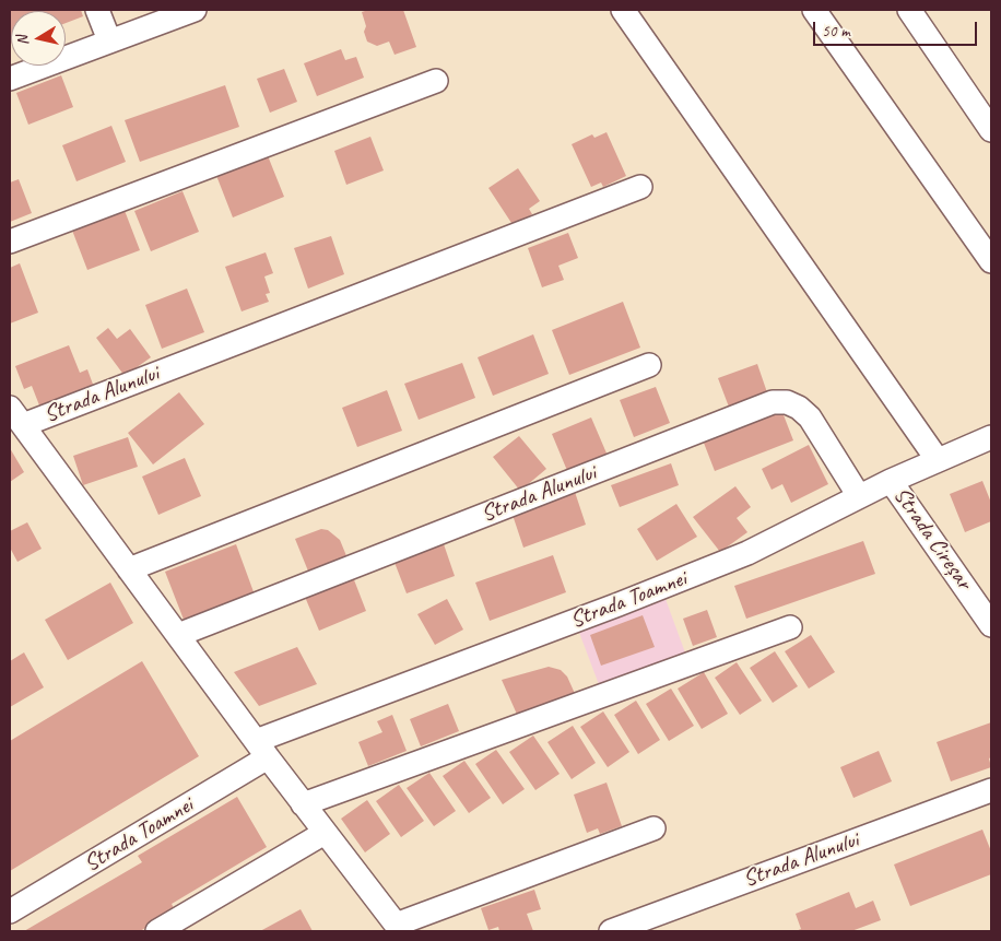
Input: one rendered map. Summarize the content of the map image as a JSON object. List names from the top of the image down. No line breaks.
{"streets":{"street":["Strada Alunului","Strada Cireșar","Strada Toamnei"]},"crossings":[["Strada Alunului","Strada Toamnei"],["Strada Cireșar","Strada Toamnei"]],"scale_bar":"50 m","north":"left"}
